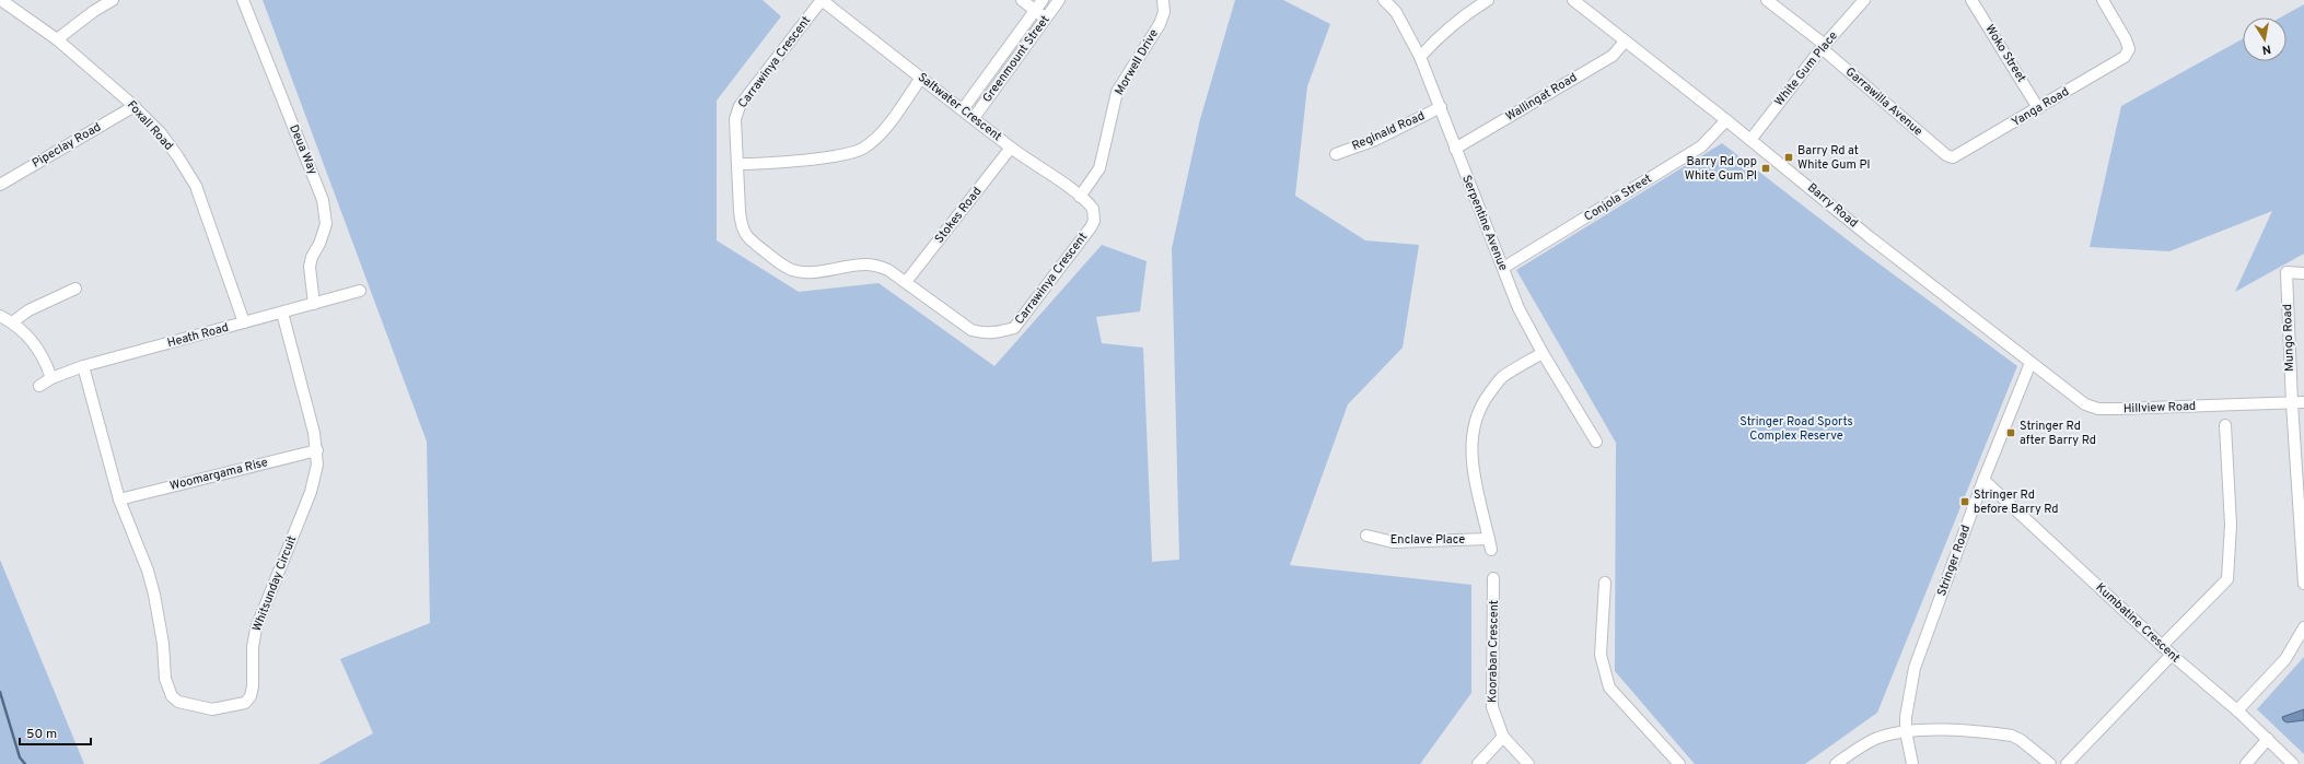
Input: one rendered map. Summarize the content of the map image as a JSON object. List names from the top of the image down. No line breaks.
{"streets":{"street":["Woko Street","Greenmount Street","Carrawinya Crescent","Morwell Drive","White Gum Place","Wallingat Road","Garrawilla Avenue","Saltwater Crescent","Yanga Road","Foxall Road","Reginald Road","Pipeclay Road","Deua Way","Conjola Street","Barry Road","Stokes Road","Serpentine Avenue","Heath Road","Mungo Road","Hillview Road","Woomargama Rise","Enclave Place","Stringer Road","Whitsunday Circuit","Kumbatine Crescent","Kooraban Crescent"]},"crossings":[["Woko Street","Yanga Road"],["Greenmount Street","Saltwater Crescent"],["Carrawinya Crescent","Saltwater Crescent"],["Carrawinya Crescent","Stokes Road"],["Morwell Drive","Saltwater Crescent"],["White Gum Place","Garrawilla Avenue"],["White Gum Place","Barry Road"],["Wallingat Road","Barry Road"],["Wallingat Road","Serpentine Avenue"],["Garrawilla Avenue","Yanga Road"],["Saltwater Crescent","Stokes Road"],["Foxall Road","Pipeclay Road"],["Foxall Road","Heath Road"],["Reginald Road","Serpentine Avenue"],["Deua Way","Heath Road"],["Conjola Street","Barry Road"],["Conjola Street","Serpentine Avenue"],["Barry Road","Hillview Road"],["Barry Road","Stringer Road"],["Serpentine Avenue","Enclave Place"],["Heath Road","Whitsunday Circuit"],["Mungo Road","Hillview Road"],["Hillview Road","Stringer Road"],["Woomargama Rise","Whitsunday Circuit"],["Stringer Road","Kumbatine Crescent"]],"parks":["Stringer Road Sports Complex Reserve"],"places":{"transit":["Barry Rd at White Gum Pl","Barry Rd opp White Gum Pl","Stringer Rd after Barry Rd","Stringer Rd before Barry Rd"]},"scale_bar":"50 m","north":"bottom"}
